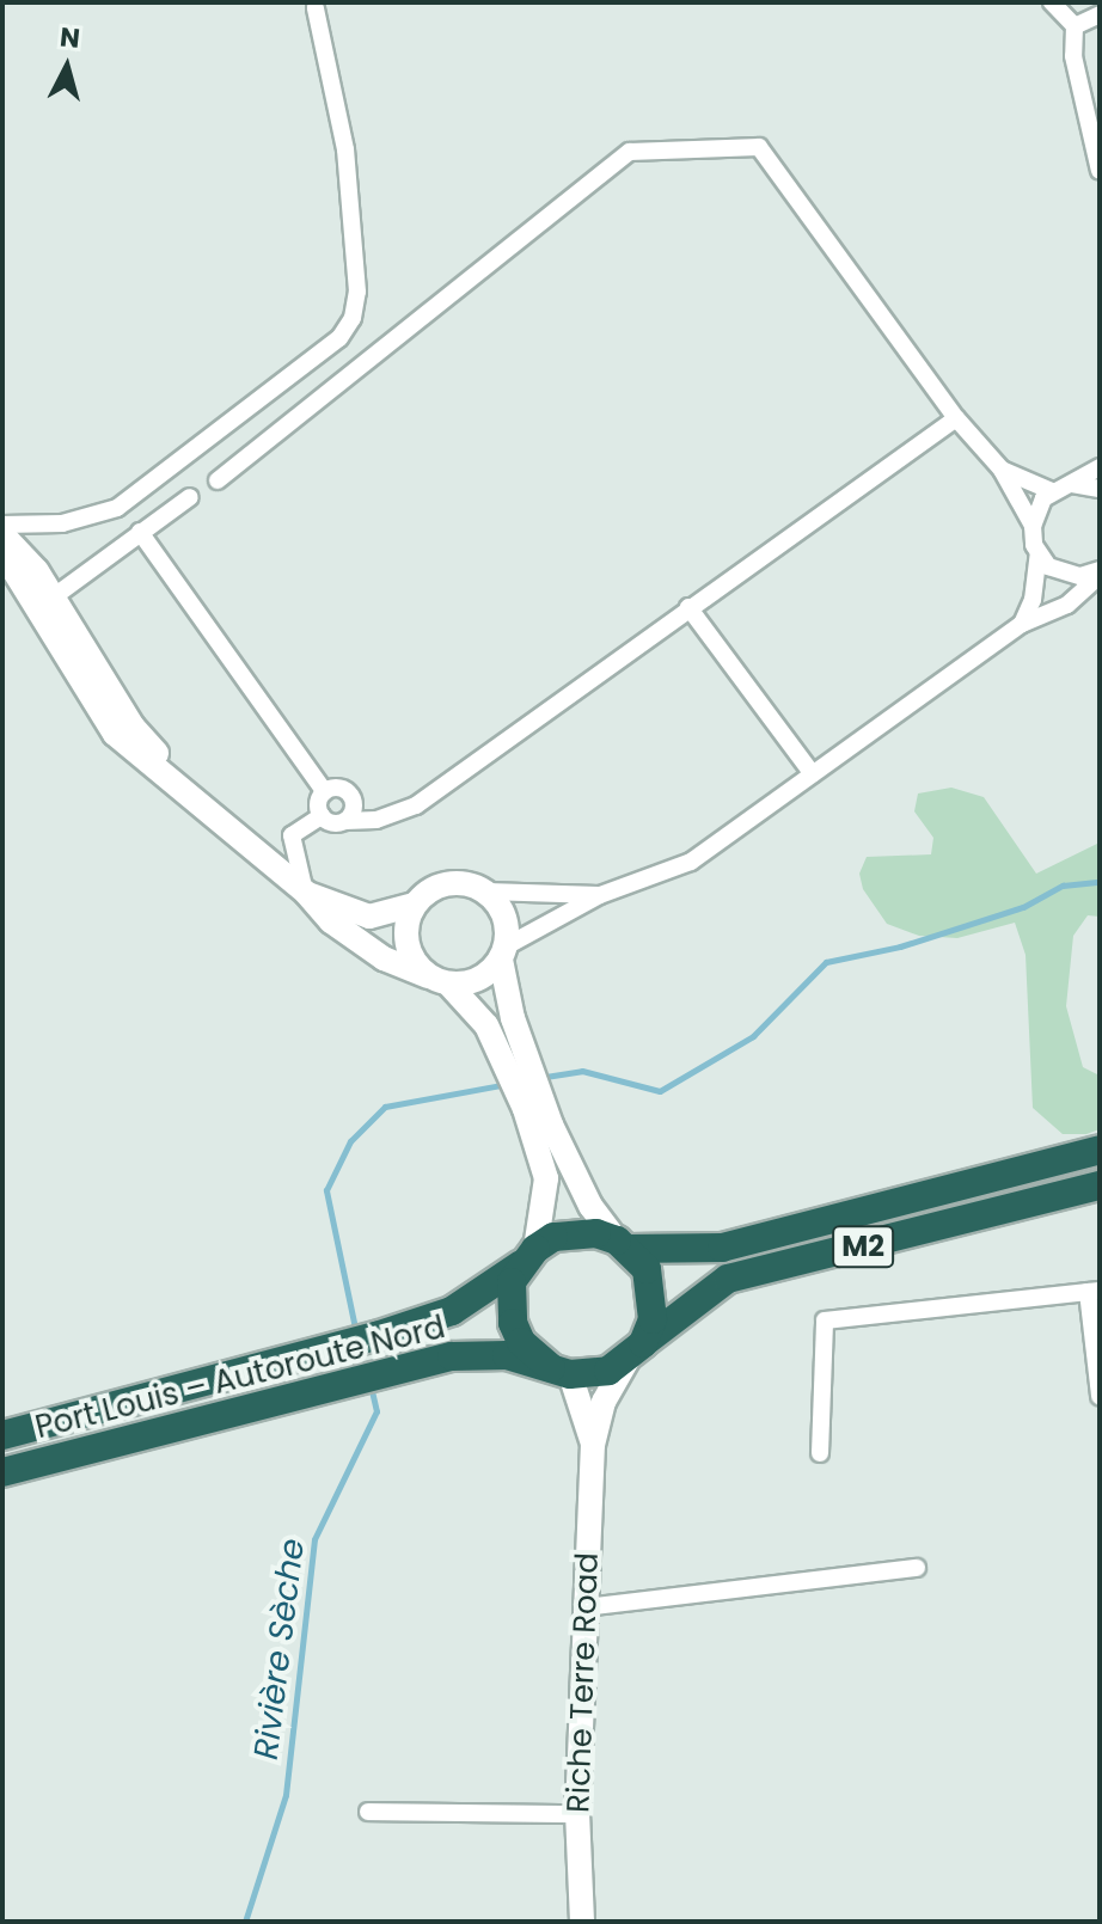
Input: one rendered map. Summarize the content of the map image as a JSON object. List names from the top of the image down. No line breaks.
{"streets":{"highway":["M2","Port Louis – Autoroute Nord"],"main road":["Riche Terre Road"]},"crossings":[["M2","Port Louis – Autoroute Nord"]],"water":["Rivière Sèche"],"north":"top"}
